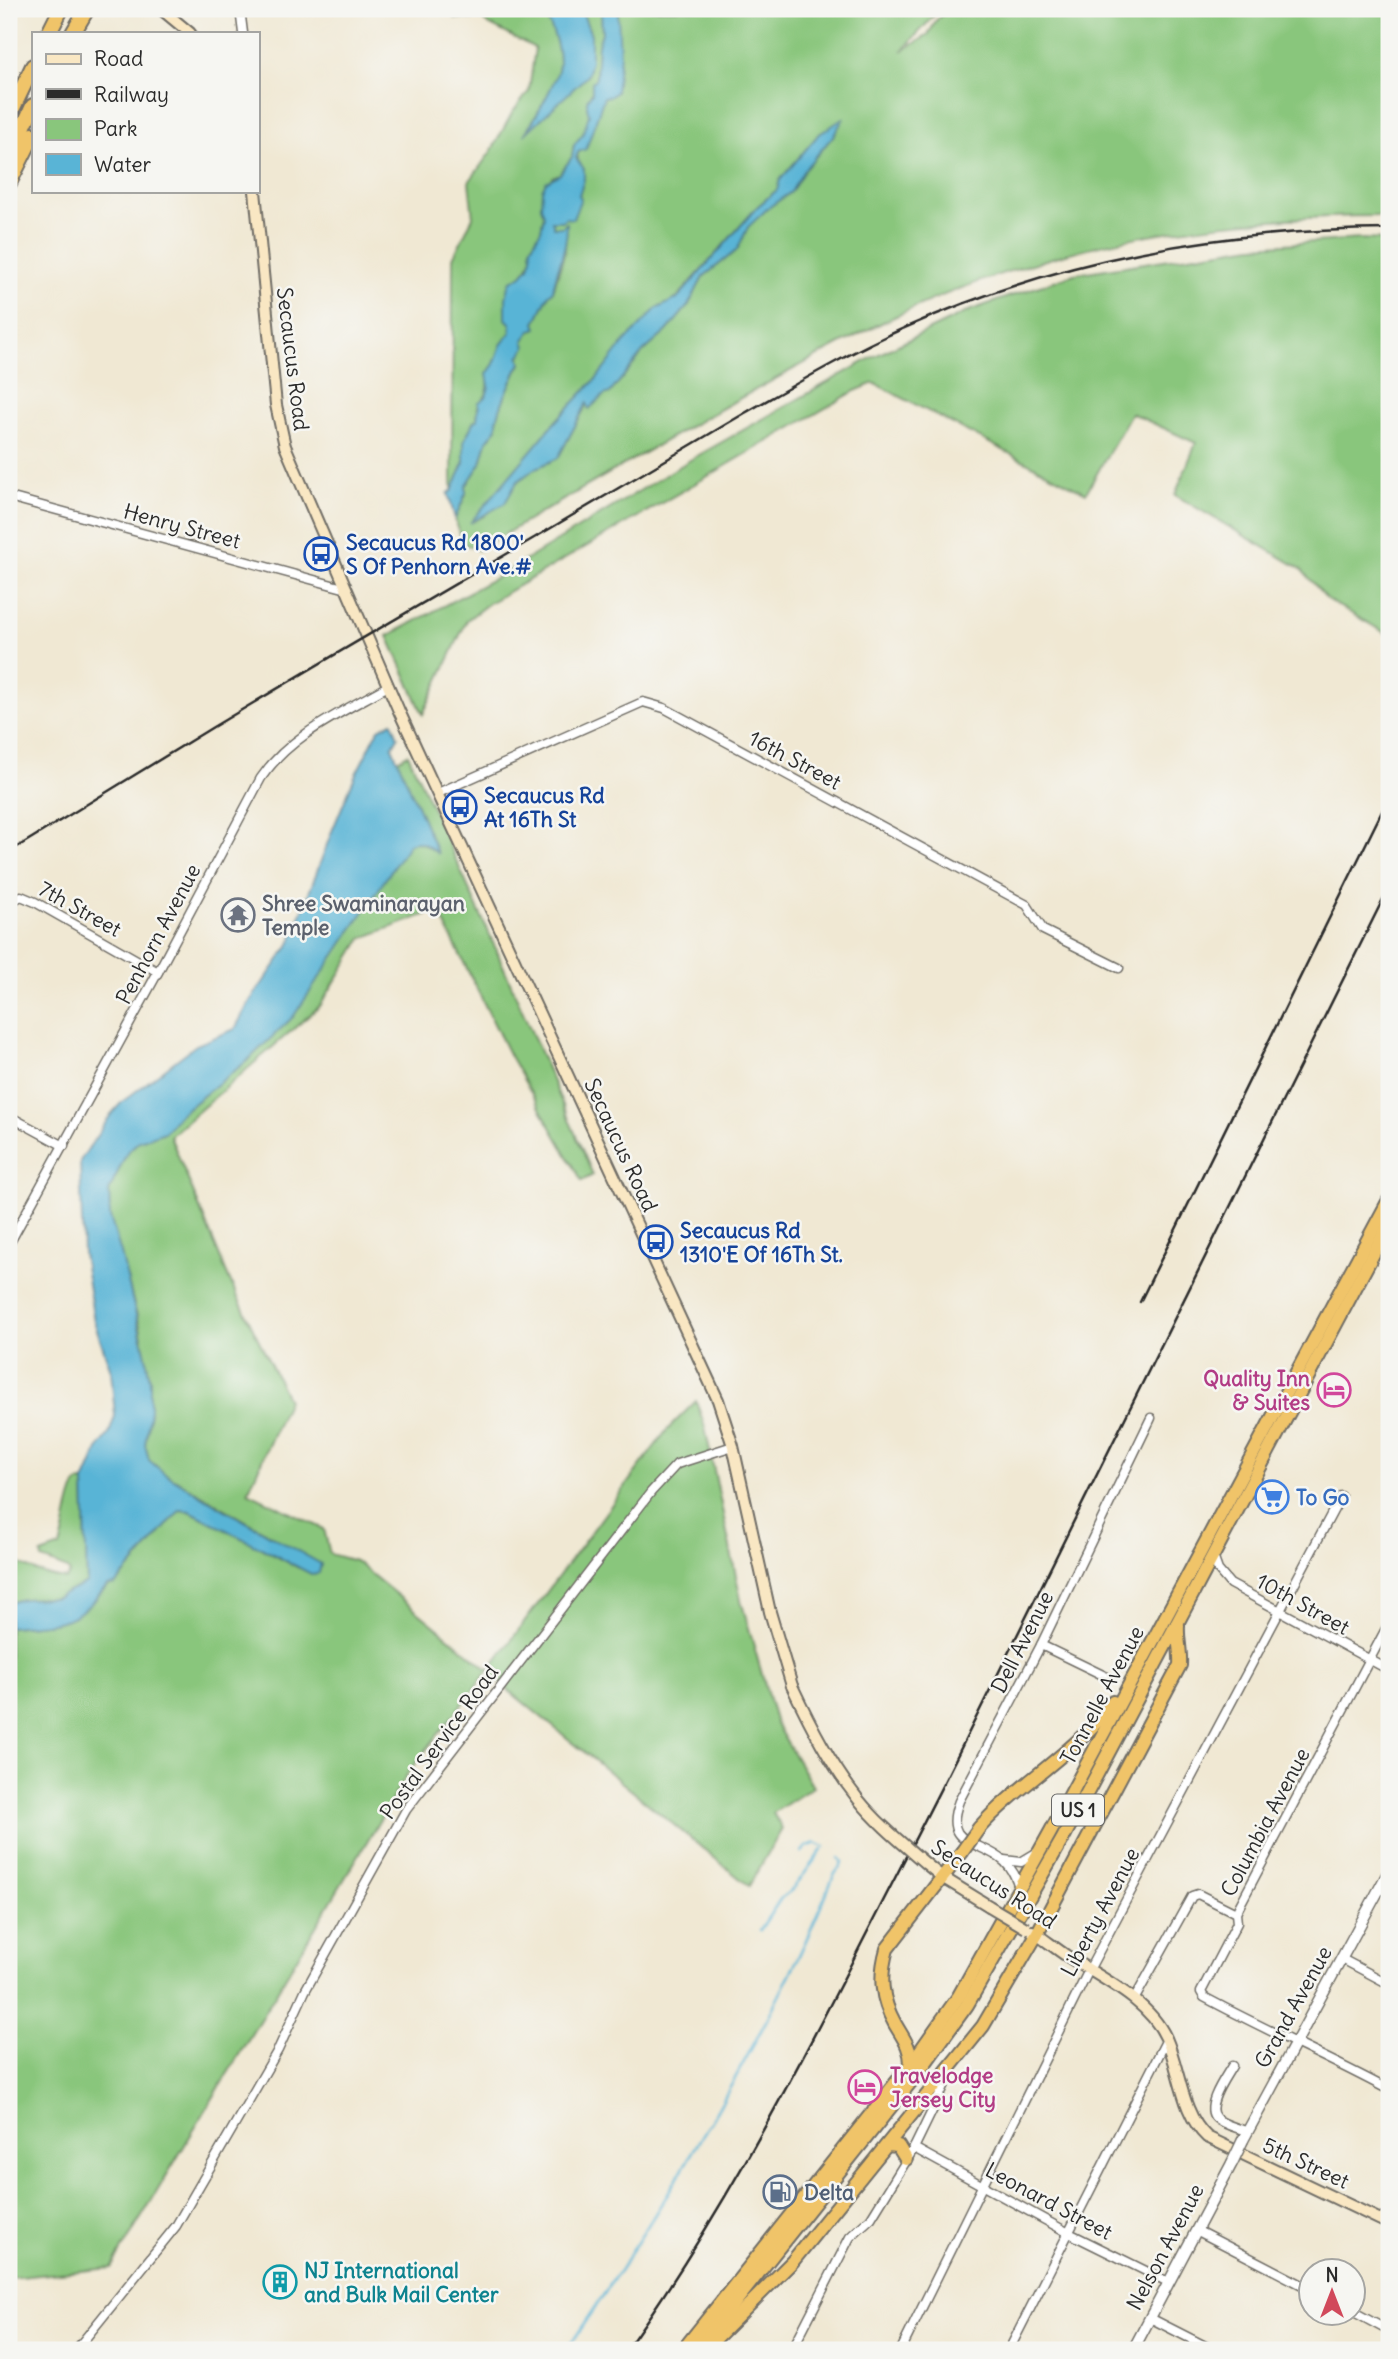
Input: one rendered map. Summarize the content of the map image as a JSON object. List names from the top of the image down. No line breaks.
{"streets":{"highway":["Tonnelle Avenue","US 1"],"main road":["Secaucus Road","5th Street"],"street":["Henry Street","16th Street","7th Street","Penhorn Avenue","10th Street","Dell Avenue","Postal Service Road","Columbia Avenue","Liberty Avenue","Grand Avenue","Leonard Street","Nelson Avenue"]},"crossings":[["Secaucus Road","Henry Street"],["Secaucus Road","16th Street"],["Secaucus Road","Penhorn Avenue"],["Secaucus Road","Postal Service Road"],["Secaucus Road","Liberty Avenue"],["Secaucus Road","5th Street"],["7th Street","Penhorn Avenue"],["10th Street","Tonnelle Avenue"],["10th Street","Columbia Avenue"],["10th Street","Liberty Avenue"],["Columbia Avenue","Grand Avenue"],["Liberty Avenue","Leonard Street"],["Grand Avenue","Nelson Avenue"],["Leonard Street","Nelson Avenue"]],"places":{"bus stop":["Secaucus Rd 1800' S Of Penhorn Ave.#","Secaucus Rd At 16Th St","Secaucus Rd 1310'E Of 16Th St."],"temple":["Shree Swaminarayan Temple"],"hotel":["Quality Inn & Suites","Travelodge Jersey City"],"supermarket":["To Go"],"fuel station":["Delta"],"building":["NJ International and Bulk Mail Center"]},"legend":["Road","Railway","Park","Water"],"north":"top"}
